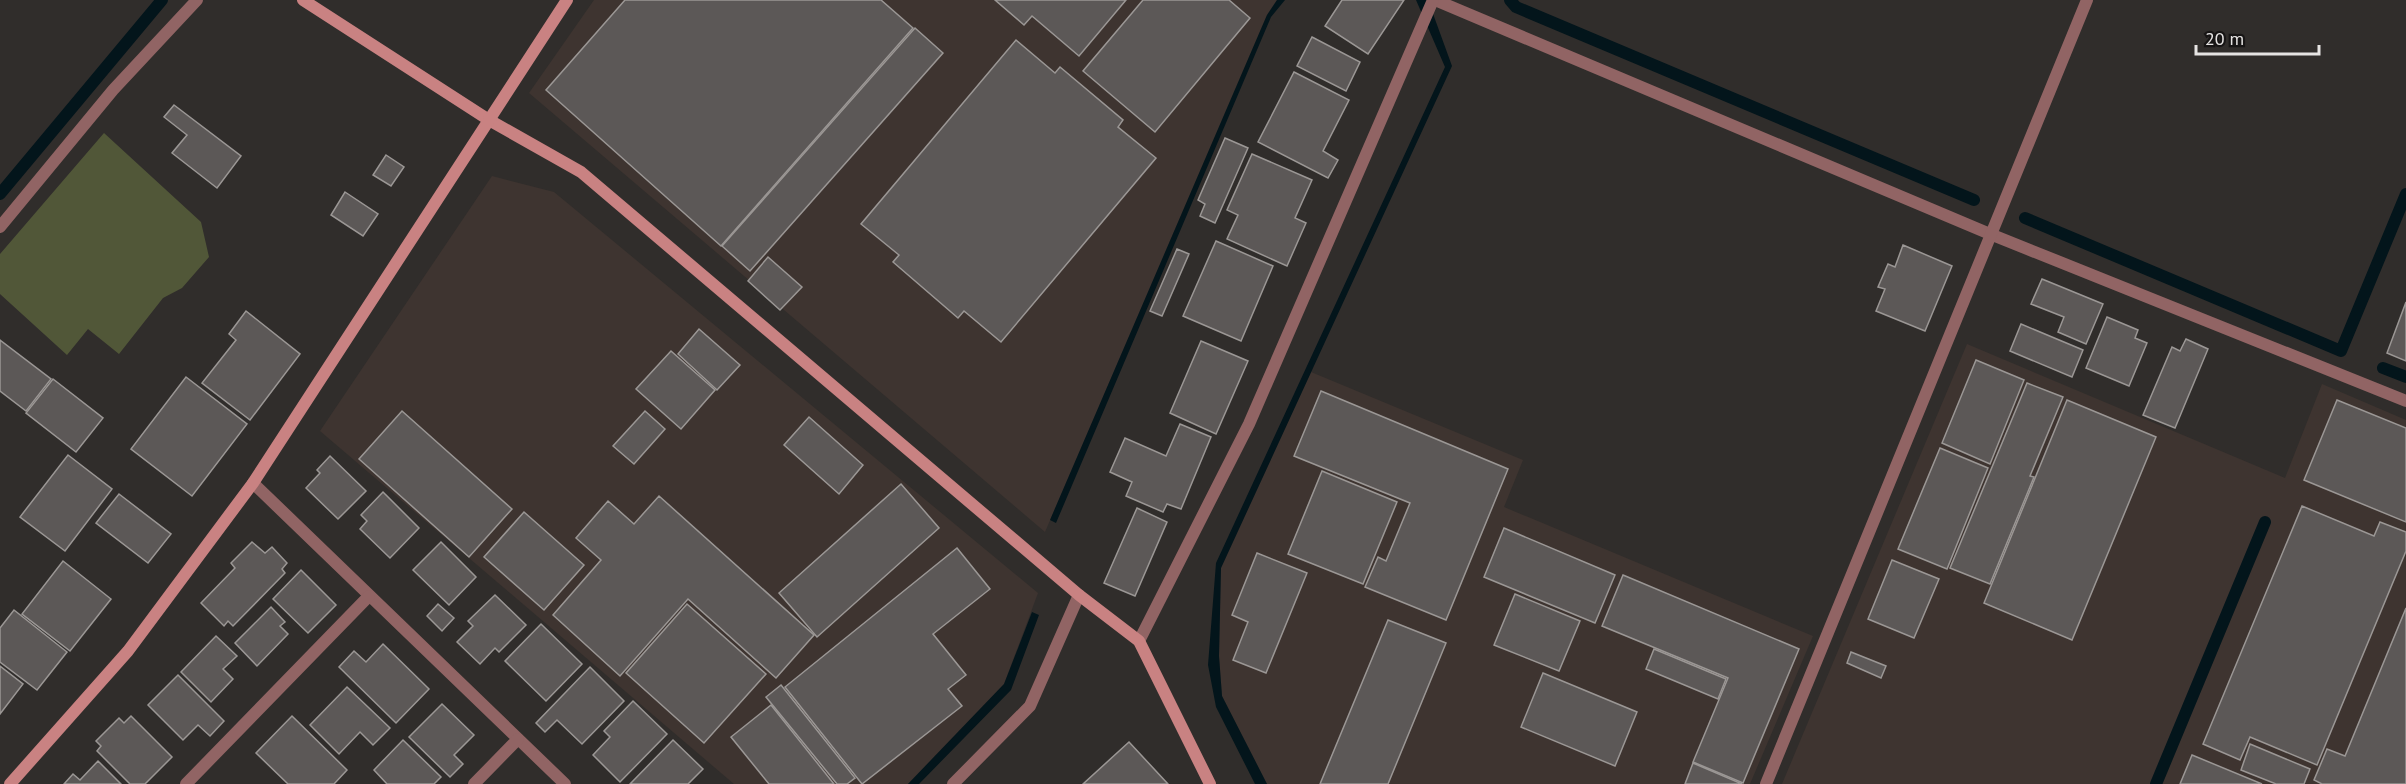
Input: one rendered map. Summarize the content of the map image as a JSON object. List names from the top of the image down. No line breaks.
{"scale_bar":"20 m"}
